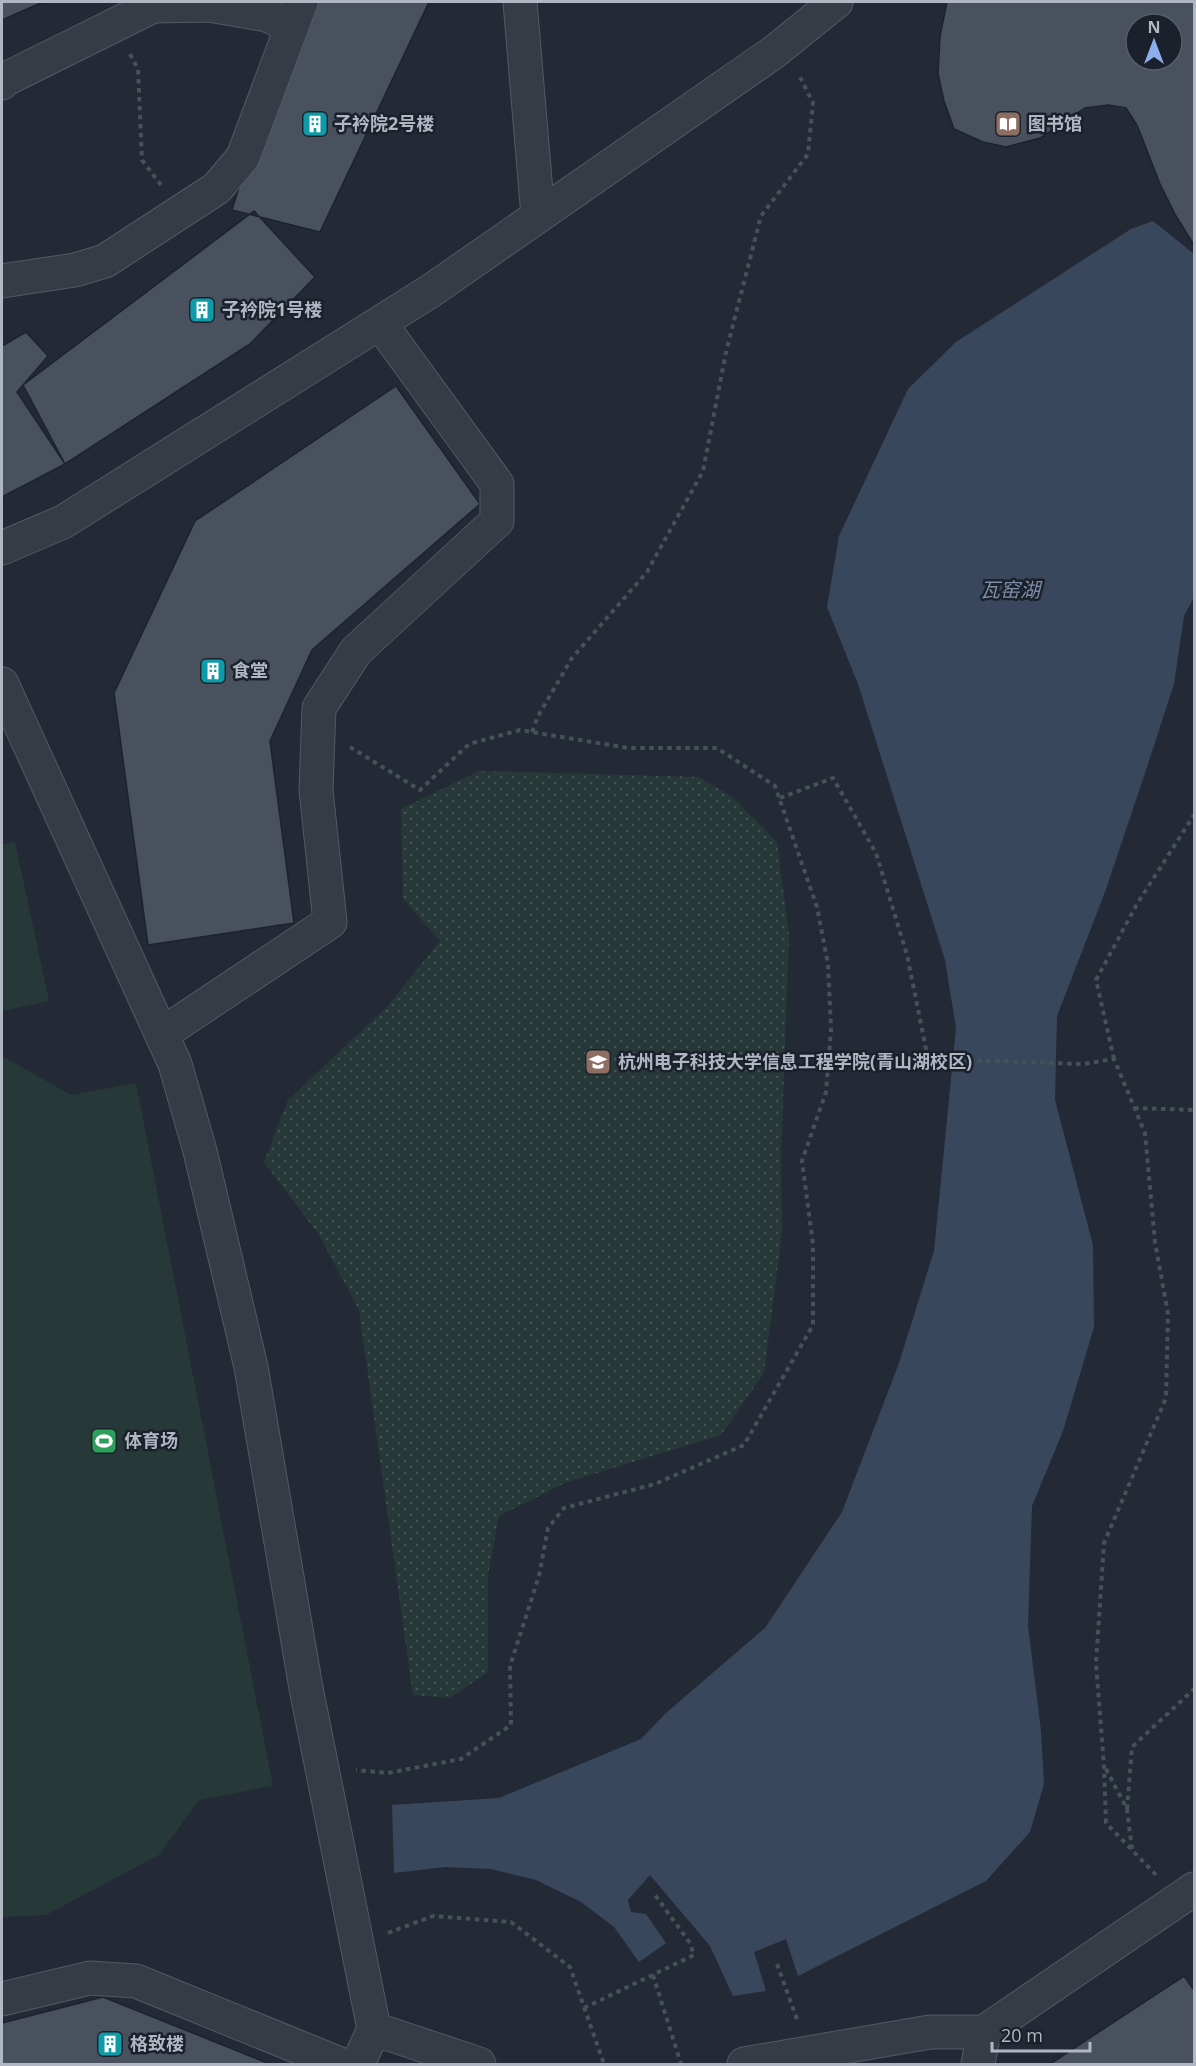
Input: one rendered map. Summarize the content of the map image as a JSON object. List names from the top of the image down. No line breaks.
{"water":["瓦窑湖"],"places":{"building":["子衿院2号楼","子衿院1号楼","食堂","格致楼"],"library":["图书馆"],"school or university":["杭州电子科技大学信息工程学院(青山湖校区)"],"sports":["体育场"]},"scale_bar":"20 m","north":"top"}
